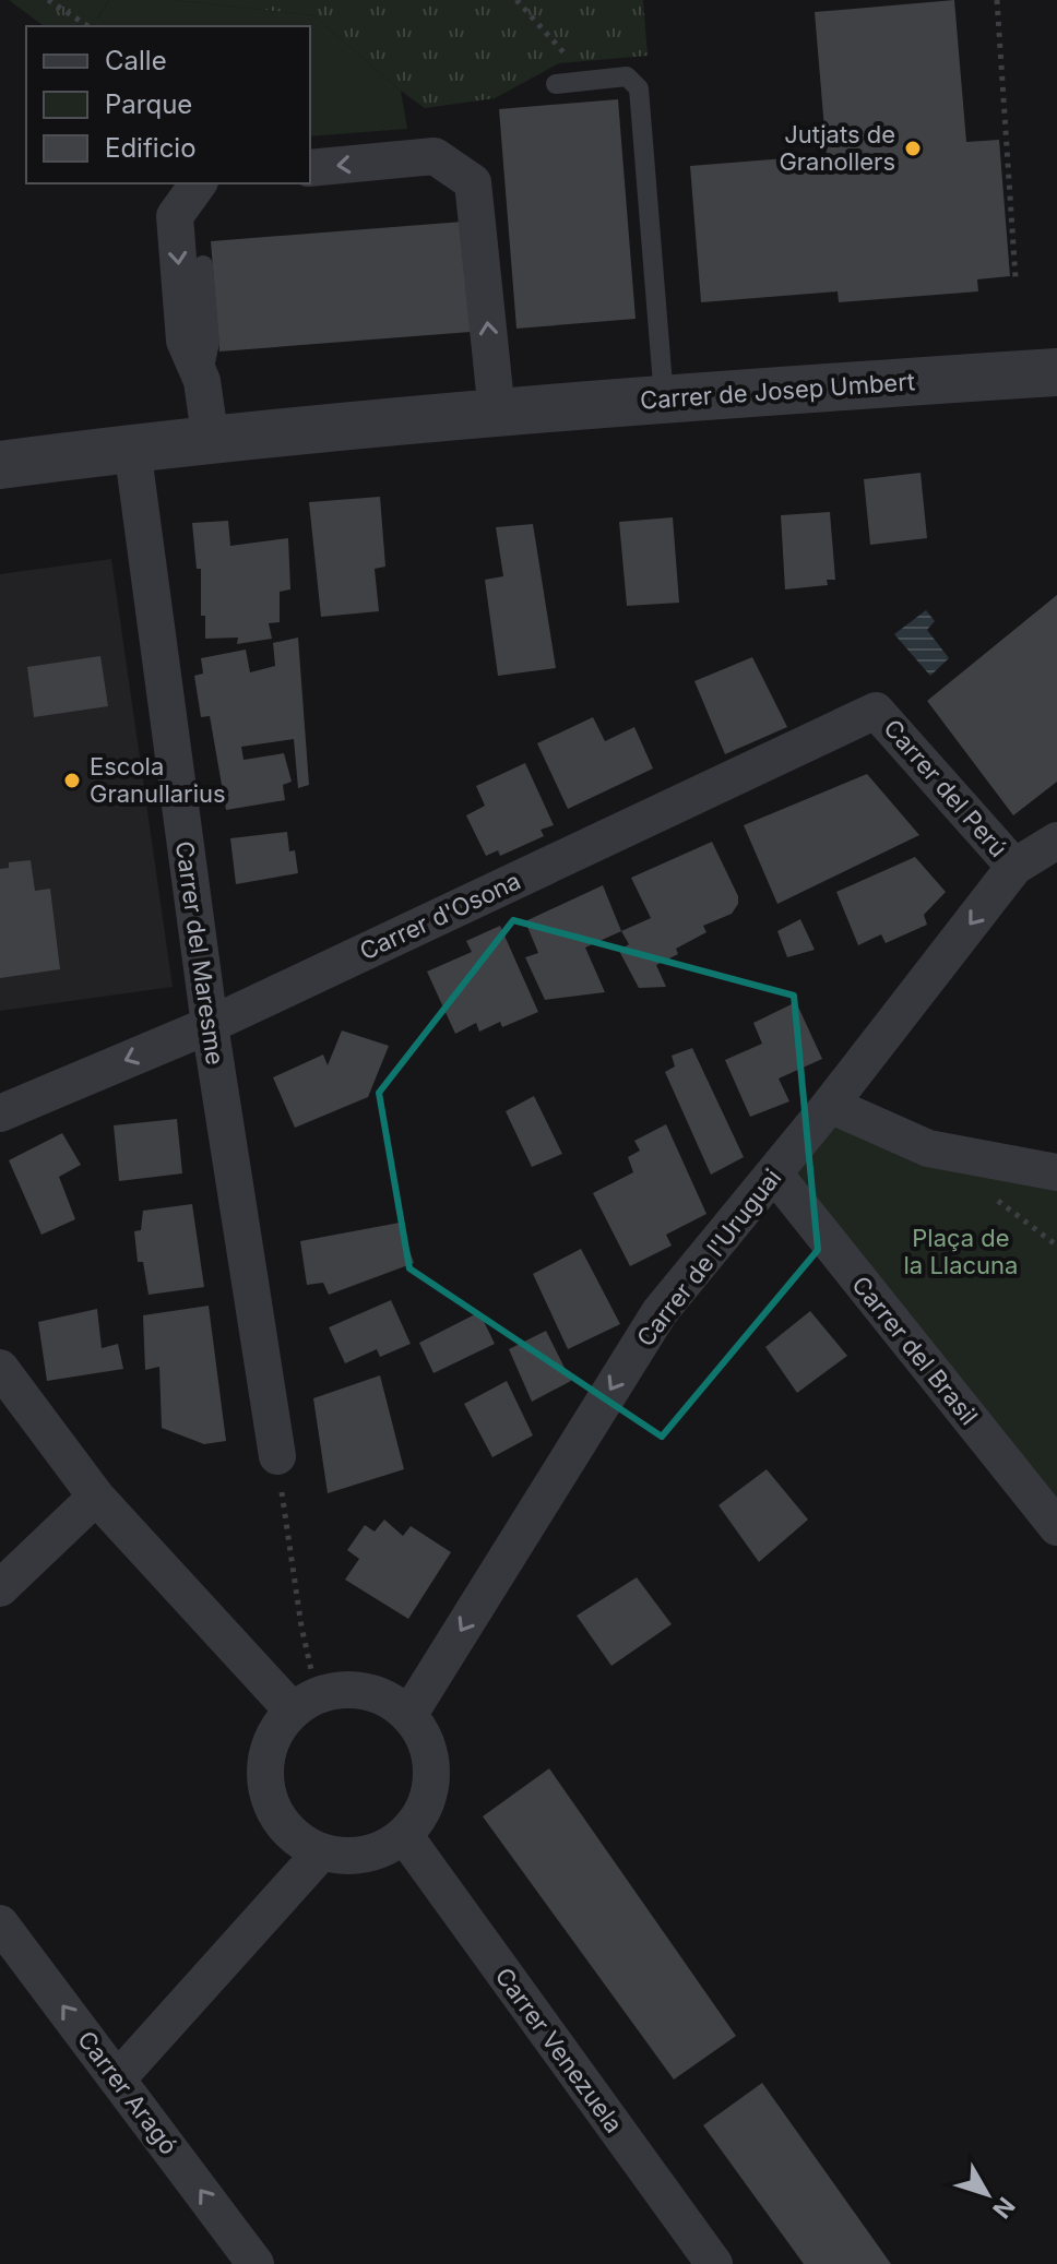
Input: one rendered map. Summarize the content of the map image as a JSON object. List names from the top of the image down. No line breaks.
{"streets":{"street":["Carrer de Josep Umbert","Carrer del Perú","Carrer d'Osona","Carrer del Maresme","Carrer de l'Uruguai","Carrer del Brasil","Carrer Venezuela","Carrer Aragó"]},"crossings":[["Carrer de Josep Umbert","Carrer del Maresme"],["Carrer del Perú","Carrer d'Osona"],["Carrer del Perú","Carrer de l'Uruguai"],["Carrer d'Osona","Carrer del Maresme"],["Carrer de l'Uruguai","Carrer del Brasil"],["Carrer de l'Uruguai","Carrer Venezuela"]],"one_way":["Carrer de l'Uruguai","Carrer Aragó"],"parks":["Plaça de la Llacuna"],"places":["Jutjats de Granollers","Escola Granullarius"],"legend":["Calle","Parque","Edificio"],"north":"bottom right"}
